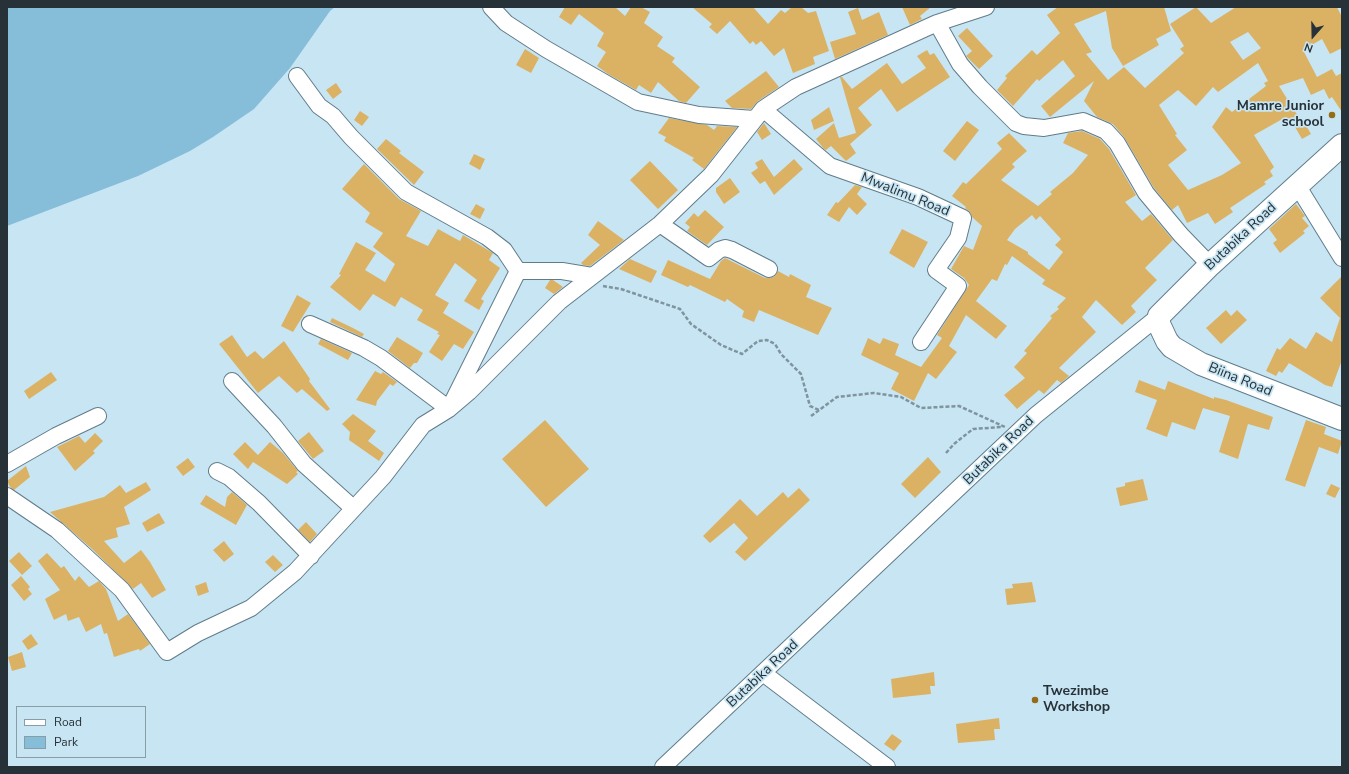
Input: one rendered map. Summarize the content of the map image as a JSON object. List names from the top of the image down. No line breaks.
{"streets":{"main road":["Butabika Road","Biina Road"],"street":["Mwalimu Road"]},"crossings":[["Butabika Road","Biina Road"]],"places":["Mamre Junior school","Twezimbe Workshop"],"legend":["Road","Park"],"north":"bottom"}
